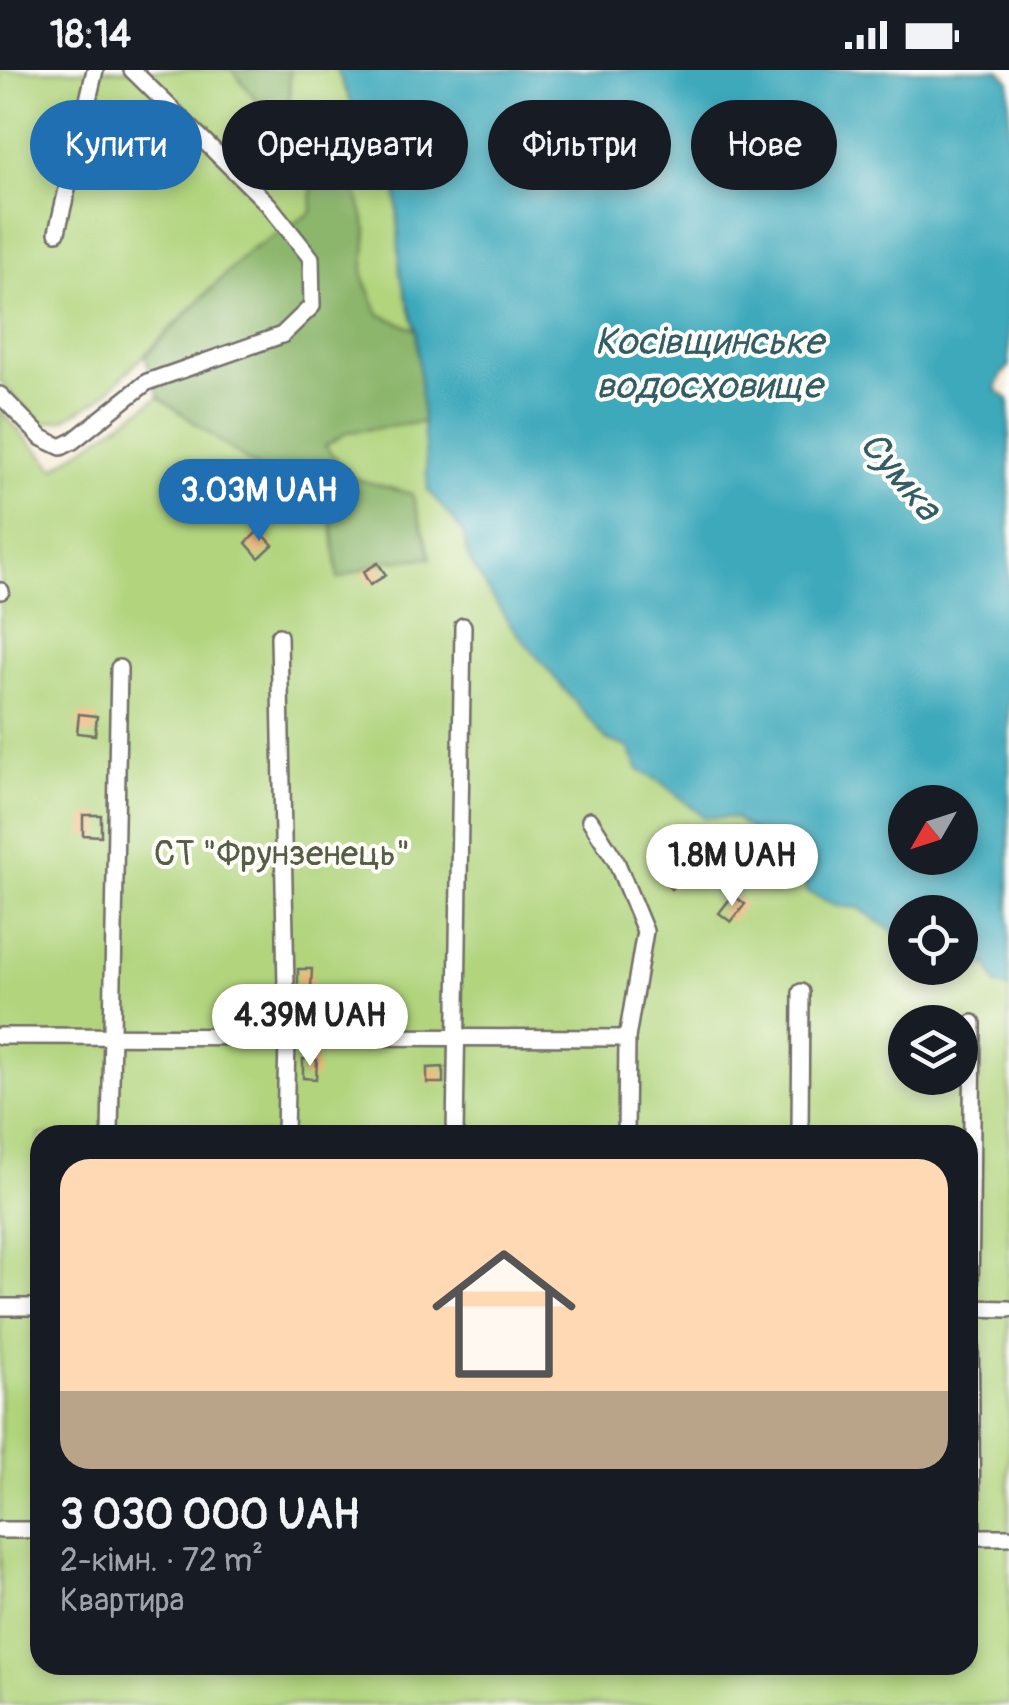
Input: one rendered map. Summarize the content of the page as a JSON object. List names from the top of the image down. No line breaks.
{"water":["Косівщинське водосховище","Сумка"],"parks":["СТ \"Фрунзенець\""],"north":"bottom left","page":{"status":"18:14","chip":["Купити","Орендувати","Фільтри","Нове"],"price":["3.03M UAH","1.8M UAH","4.39M UAH"],"list":[{"name":"3 030 000 UAH","note":"2-кімн. · 72 m² · Квартира"}]}}
